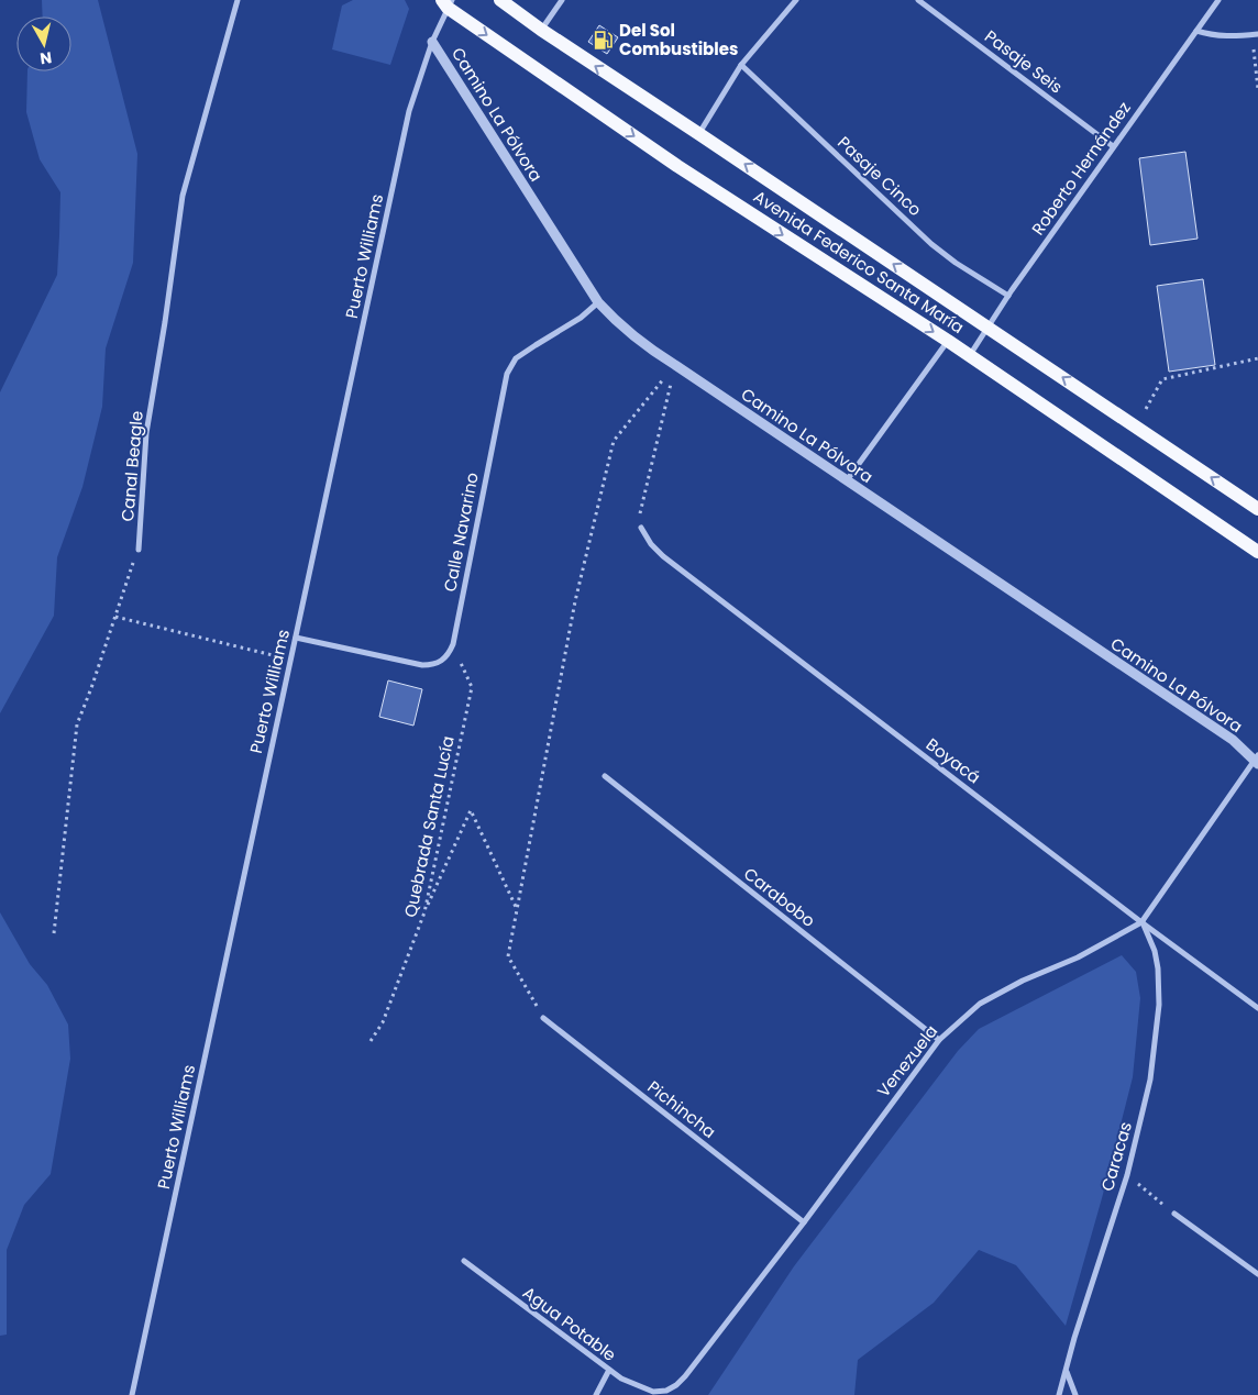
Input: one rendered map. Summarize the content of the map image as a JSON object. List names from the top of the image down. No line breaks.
{"streets":{"main road":["Avenida Federico Santa María"],"street":["Pasaje Seis","Camino La Pólvora","Roberto Hernández","Pasaje Cinco","Puerto Williams","Canal Beagle","Calle Navarino","Boyacá","Carabobo","Venezuela","Pichincha","Caracas","Agua Potable"],"path":["Quebrada Santa Lucía"]},"crossings":[["Pasaje Seis","Roberto Hernández"],["Camino La Pólvora","Puerto Williams"],["Camino La Pólvora","Calle Navarino"],["Camino La Pólvora","Venezuela"],["Roberto Hernández","Pasaje Cinco"],["Roberto Hernández","Avenida Federico Santa María"],["Puerto Williams","Avenida Federico Santa María"],["Puerto Williams","Calle Navarino"],["Calle Navarino","Quebrada Santa Lucía"],["Boyacá","Venezuela"],["Boyacá","Caracas"],["Carabobo","Venezuela"],["Venezuela","Pichincha"],["Venezuela","Caracas"],["Venezuela","Agua Potable"]],"places":{"fuel station":["Del Sol Combustibles"]},"north":"bottom"}
